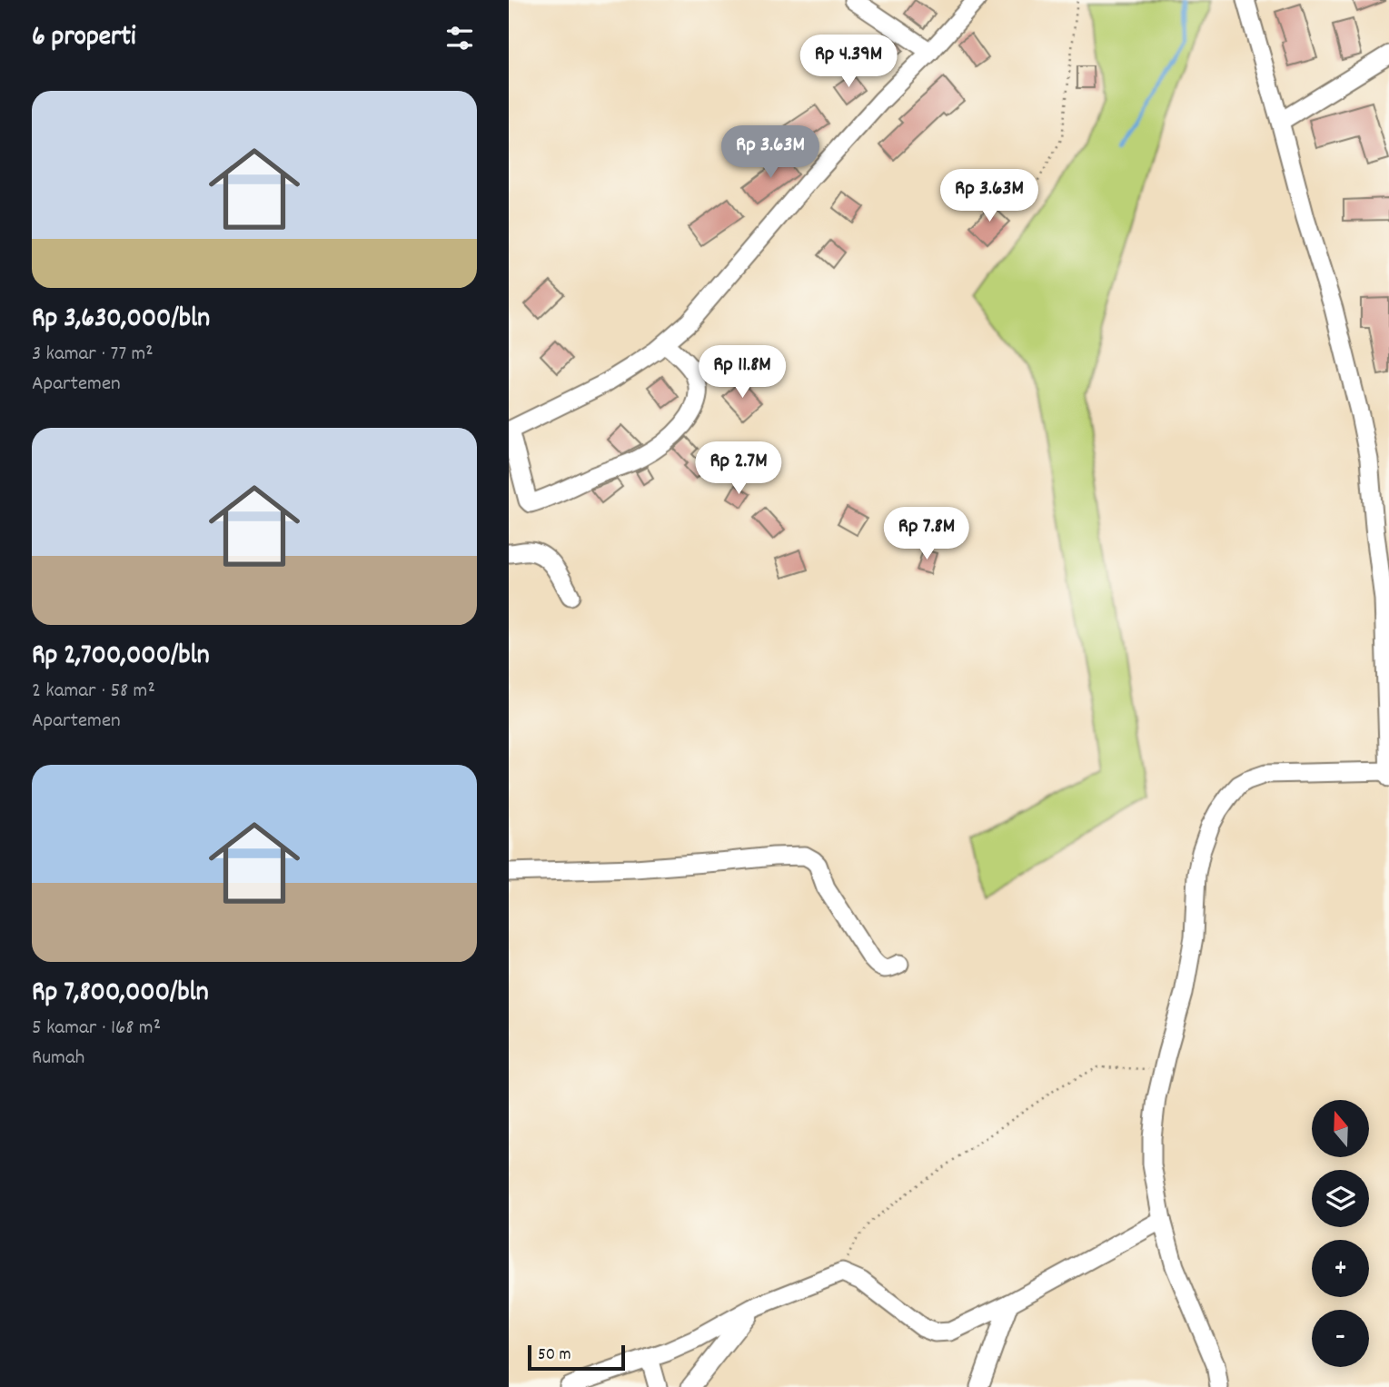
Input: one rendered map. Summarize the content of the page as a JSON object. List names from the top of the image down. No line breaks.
{"scale_bar":"50 m","north":"top","page":{"heading":"6 properti","price":["Rp 4.39M","Rp 3.63M","Rp 3.63M","Rp 11.8M","Rp 2.7M","Rp 7.8M"],"list":[{"name":"Rp 3,630,000/bln","note":"3 kamar · 77 m² · Apartemen"},{"name":"Rp 2,700,000/bln","note":"2 kamar · 58 m² · Apartemen"},{"name":"Rp 7,800,000/bln","note":"5 kamar · 168 m² · Rumah"}],"map_buttons":["+","−"],"scale":"50 m"}}
